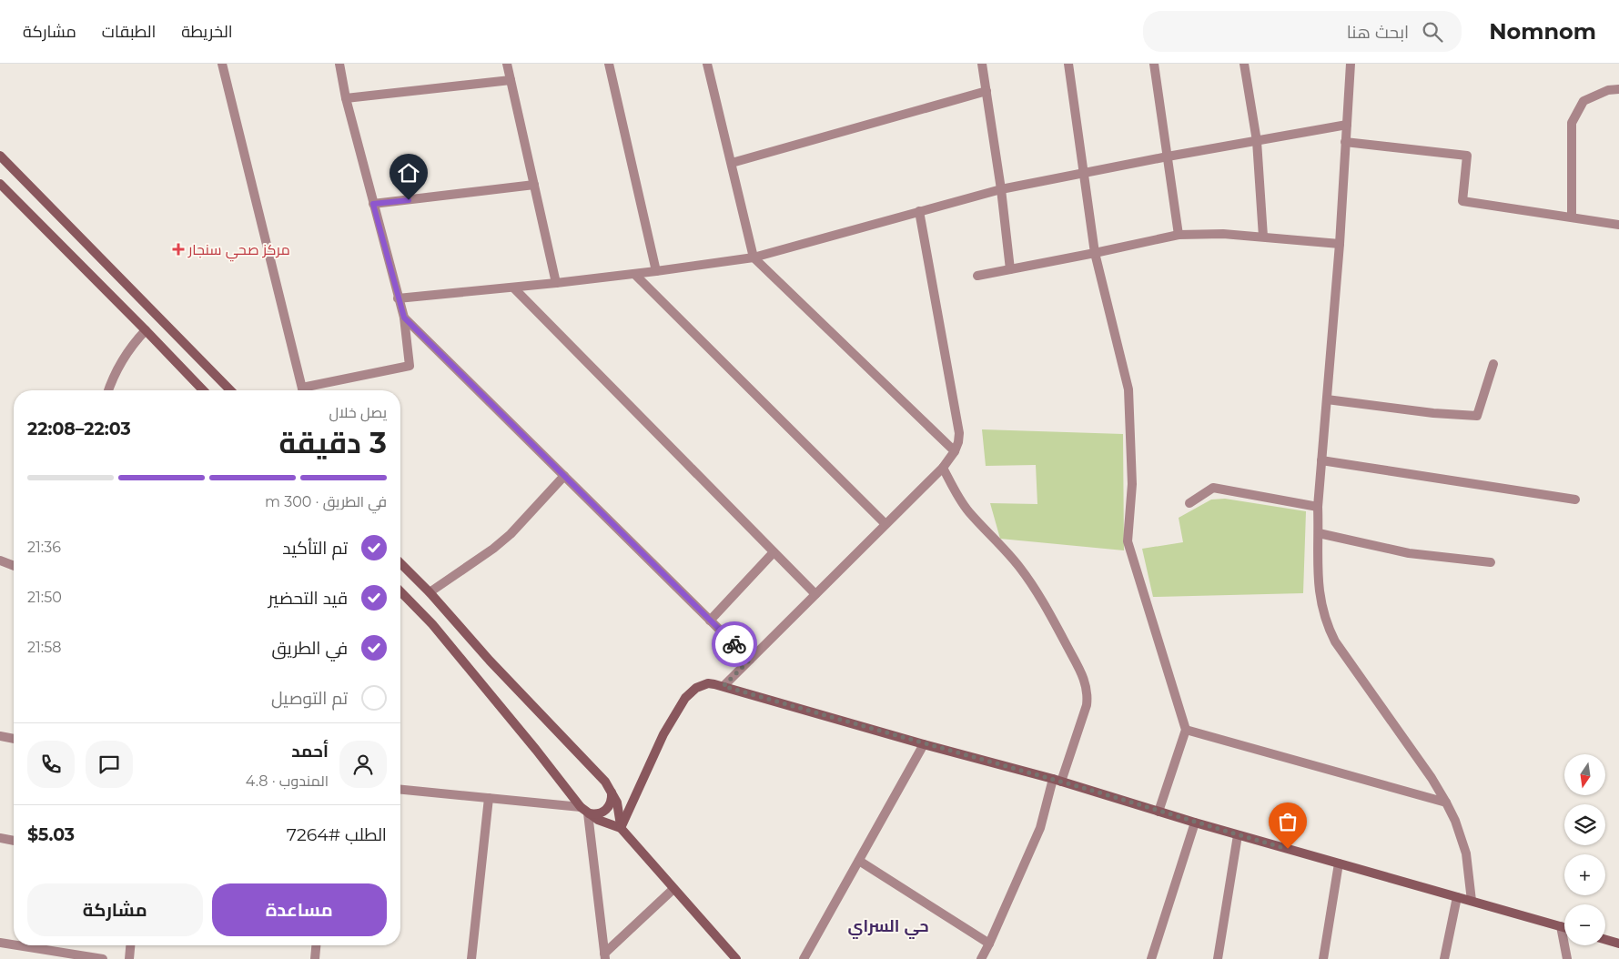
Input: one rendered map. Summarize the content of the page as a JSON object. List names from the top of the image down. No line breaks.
{"districts":["حي السراي"],"places":{"health":["مركز صحي سنجار"]},"north":"bottom","page":{"header":"Nomnom","search":"ابحث هنا","nav":["الخريطة","الطبقات","مشاركة"],"heading":["3 دقيقة","يصل خلال","22:03–22:08"],"panel":["أحمد","المندوب · 4.8","الطلب #7264","$5.03"],"bar":"في الطريق · 300 m","list":[["تم التأكيد","21:36"],["قيد التحضير","21:50"],["في الطريق","21:58"],"تم التوصيل"],"map_buttons":["+","−"],"buttons":["مساعدة","مشاركة"]}}
